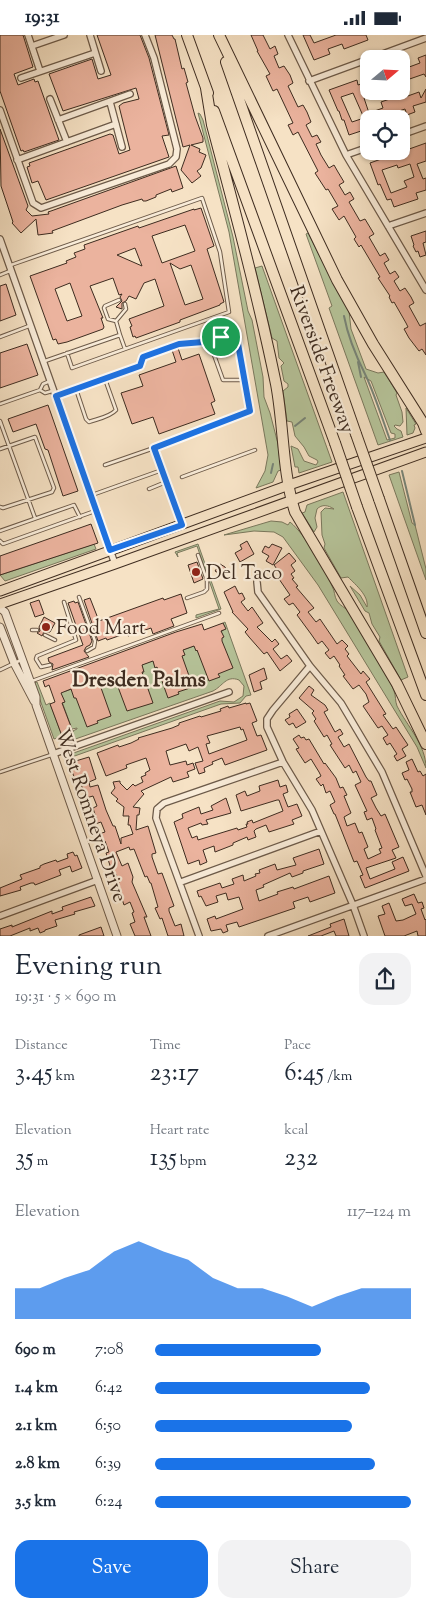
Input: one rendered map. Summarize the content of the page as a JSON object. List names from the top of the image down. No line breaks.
{"streets":{"highway":["Riverside Freeway"],"street":["West Romneya Drive"]},"districts":["Dresden Palms"],"places":["Del Taco","Food Mart"],"north":"right","page":{"status":"19:31","heading":["Evening run","19:31 · 5 × 690 m"],"stats":[["Distance","3.45 km"],["Time","23:17"],["Pace","6:45 /km"],["Elevation","35 m"],["Heart rate","135 bpm"],["kcal","232"]],"chart":["Elevation","117–124 m"],"list":[{"name":"690 m","note":"7:08"},{"name":"1.4 km","note":"6:42"},{"name":"2.1 km","note":"6:50"},{"name":"2.8 km","note":"6:39"},{"name":"3.5 km","note":"6:24"}],"buttons":["Save","Share"]}}
